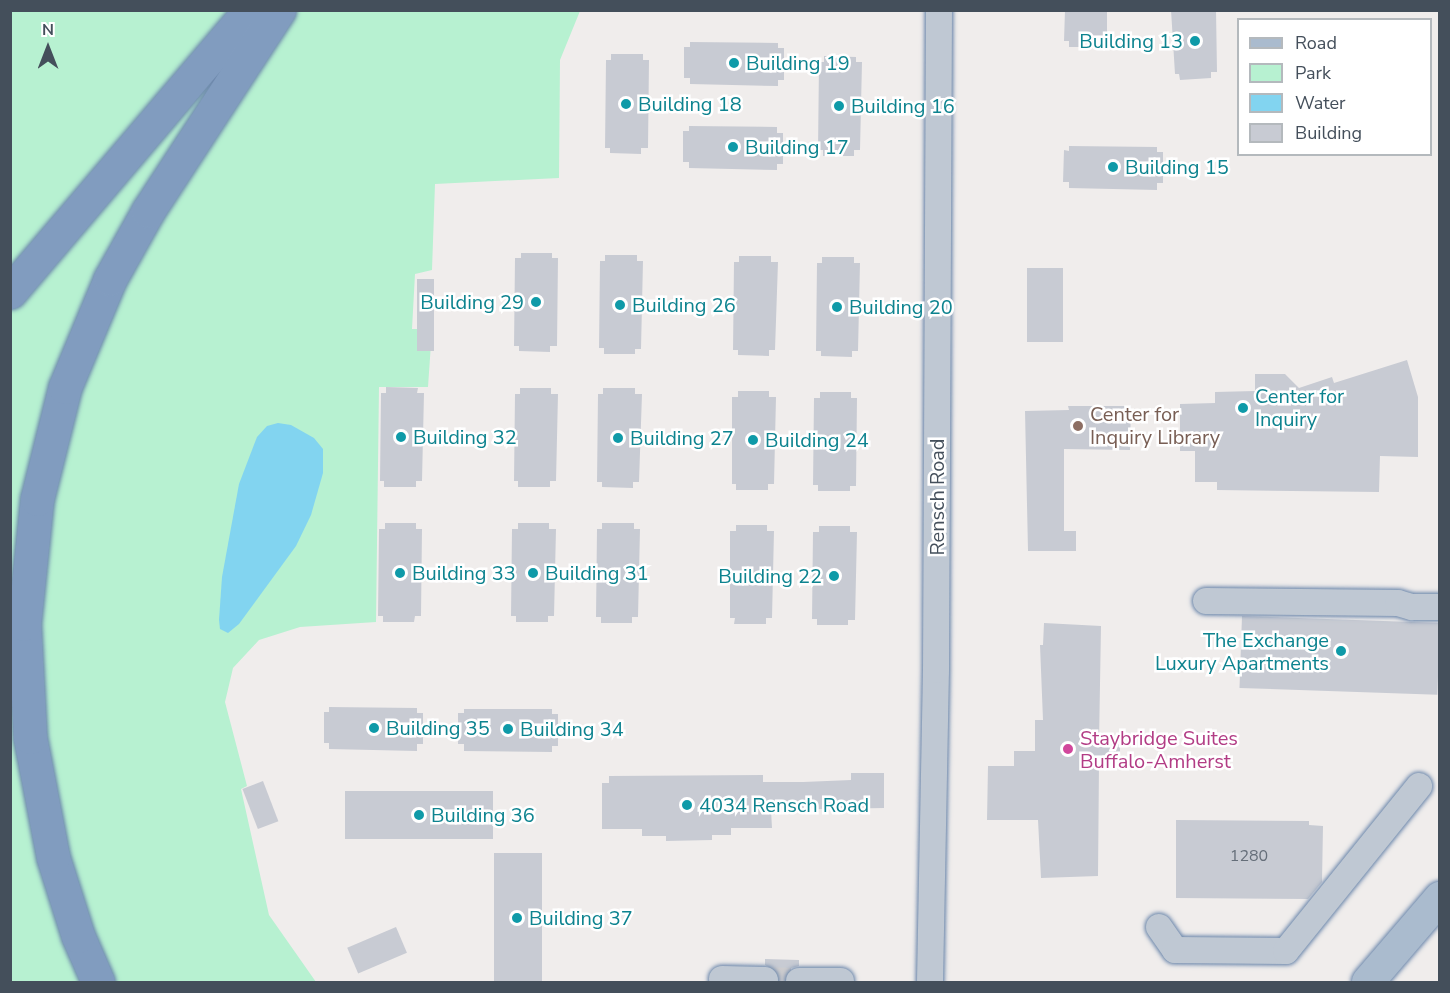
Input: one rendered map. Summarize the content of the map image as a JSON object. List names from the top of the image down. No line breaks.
{"streets":{"street":["Rensch Road"]},"places":["Building 13","Building 19","Building 18","Building 16","Building 17","Building 15","Building 29","Building 26","Building 20","Center for Inquiry","Center for Inquiry Library","Building 32","Building 27","Building 24","Building 33","Building 31","Building 22","The Exchange Luxury Apartments","Building 35","Building 34","Staybridge Suites Buffalo-Amherst","4034 Rensch Road","Building 36","Building 37"],"house_numbers":["1280"],"legend":["Road","Park","Water","Building"],"north":"top"}
